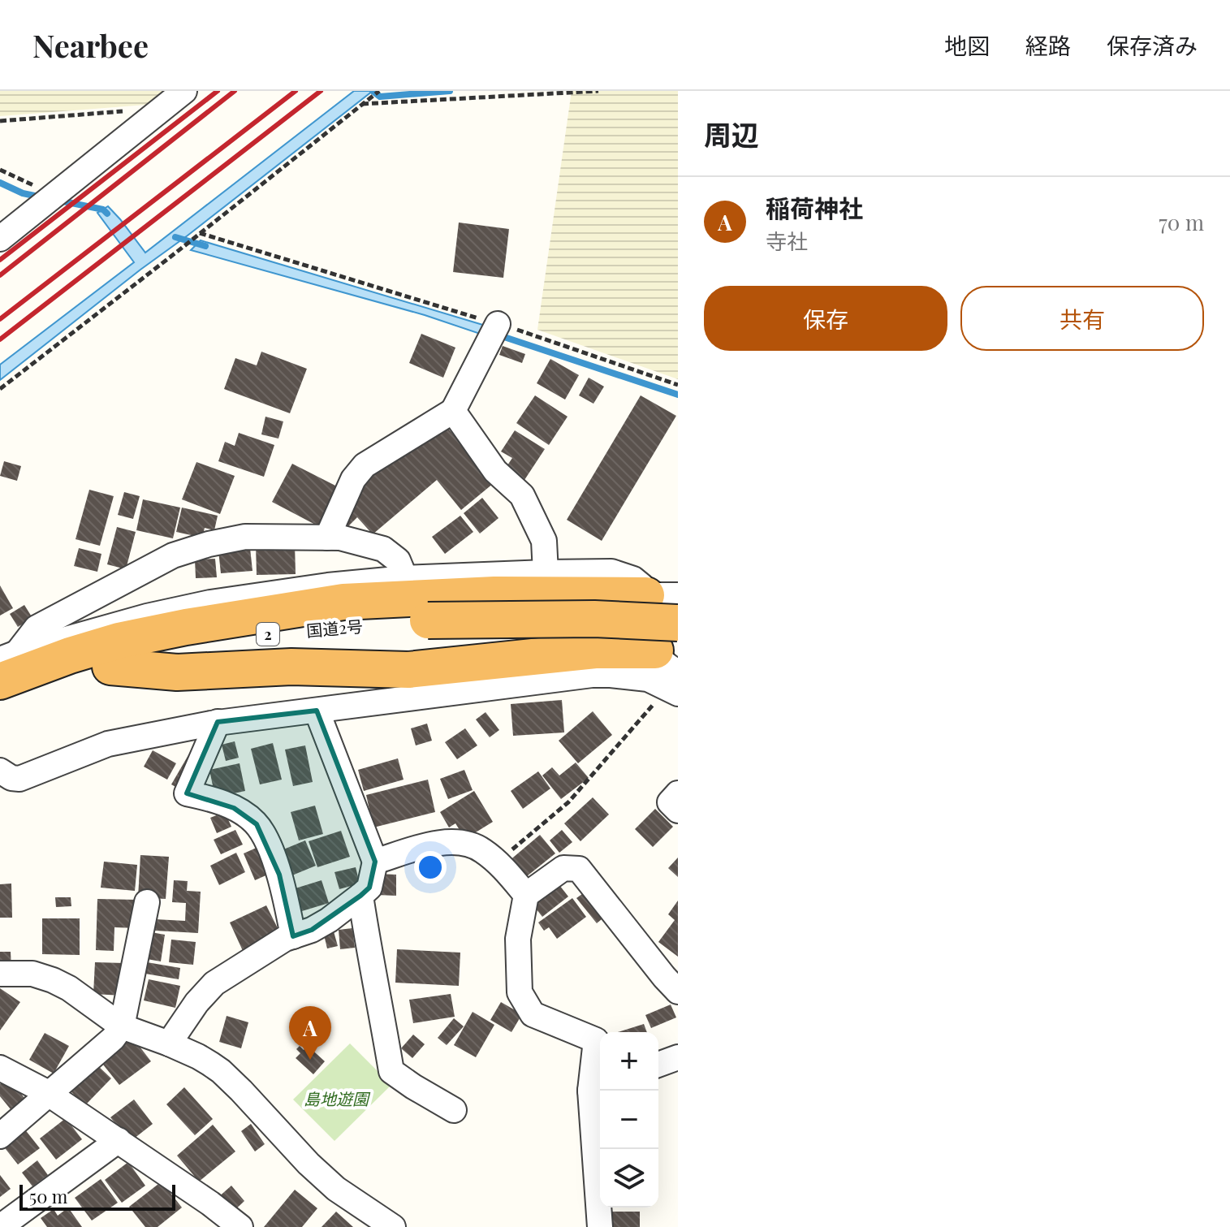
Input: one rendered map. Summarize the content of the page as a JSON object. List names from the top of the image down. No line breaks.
{"streets":{"highway":["国道2号","2"]},"parks":["島地遊園"],"scale_bar":"50 m","page":{"header":"Nearbee","nav":["地図","経路","保存済み"],"heading":"周辺","list":[{"mark":"A","name":"稲荷神社","note":"寺社","value":"70 m"}],"buttons":["保存","共有"],"pins":"A","map_buttons":["+","−"],"scale":"50 m"}}
